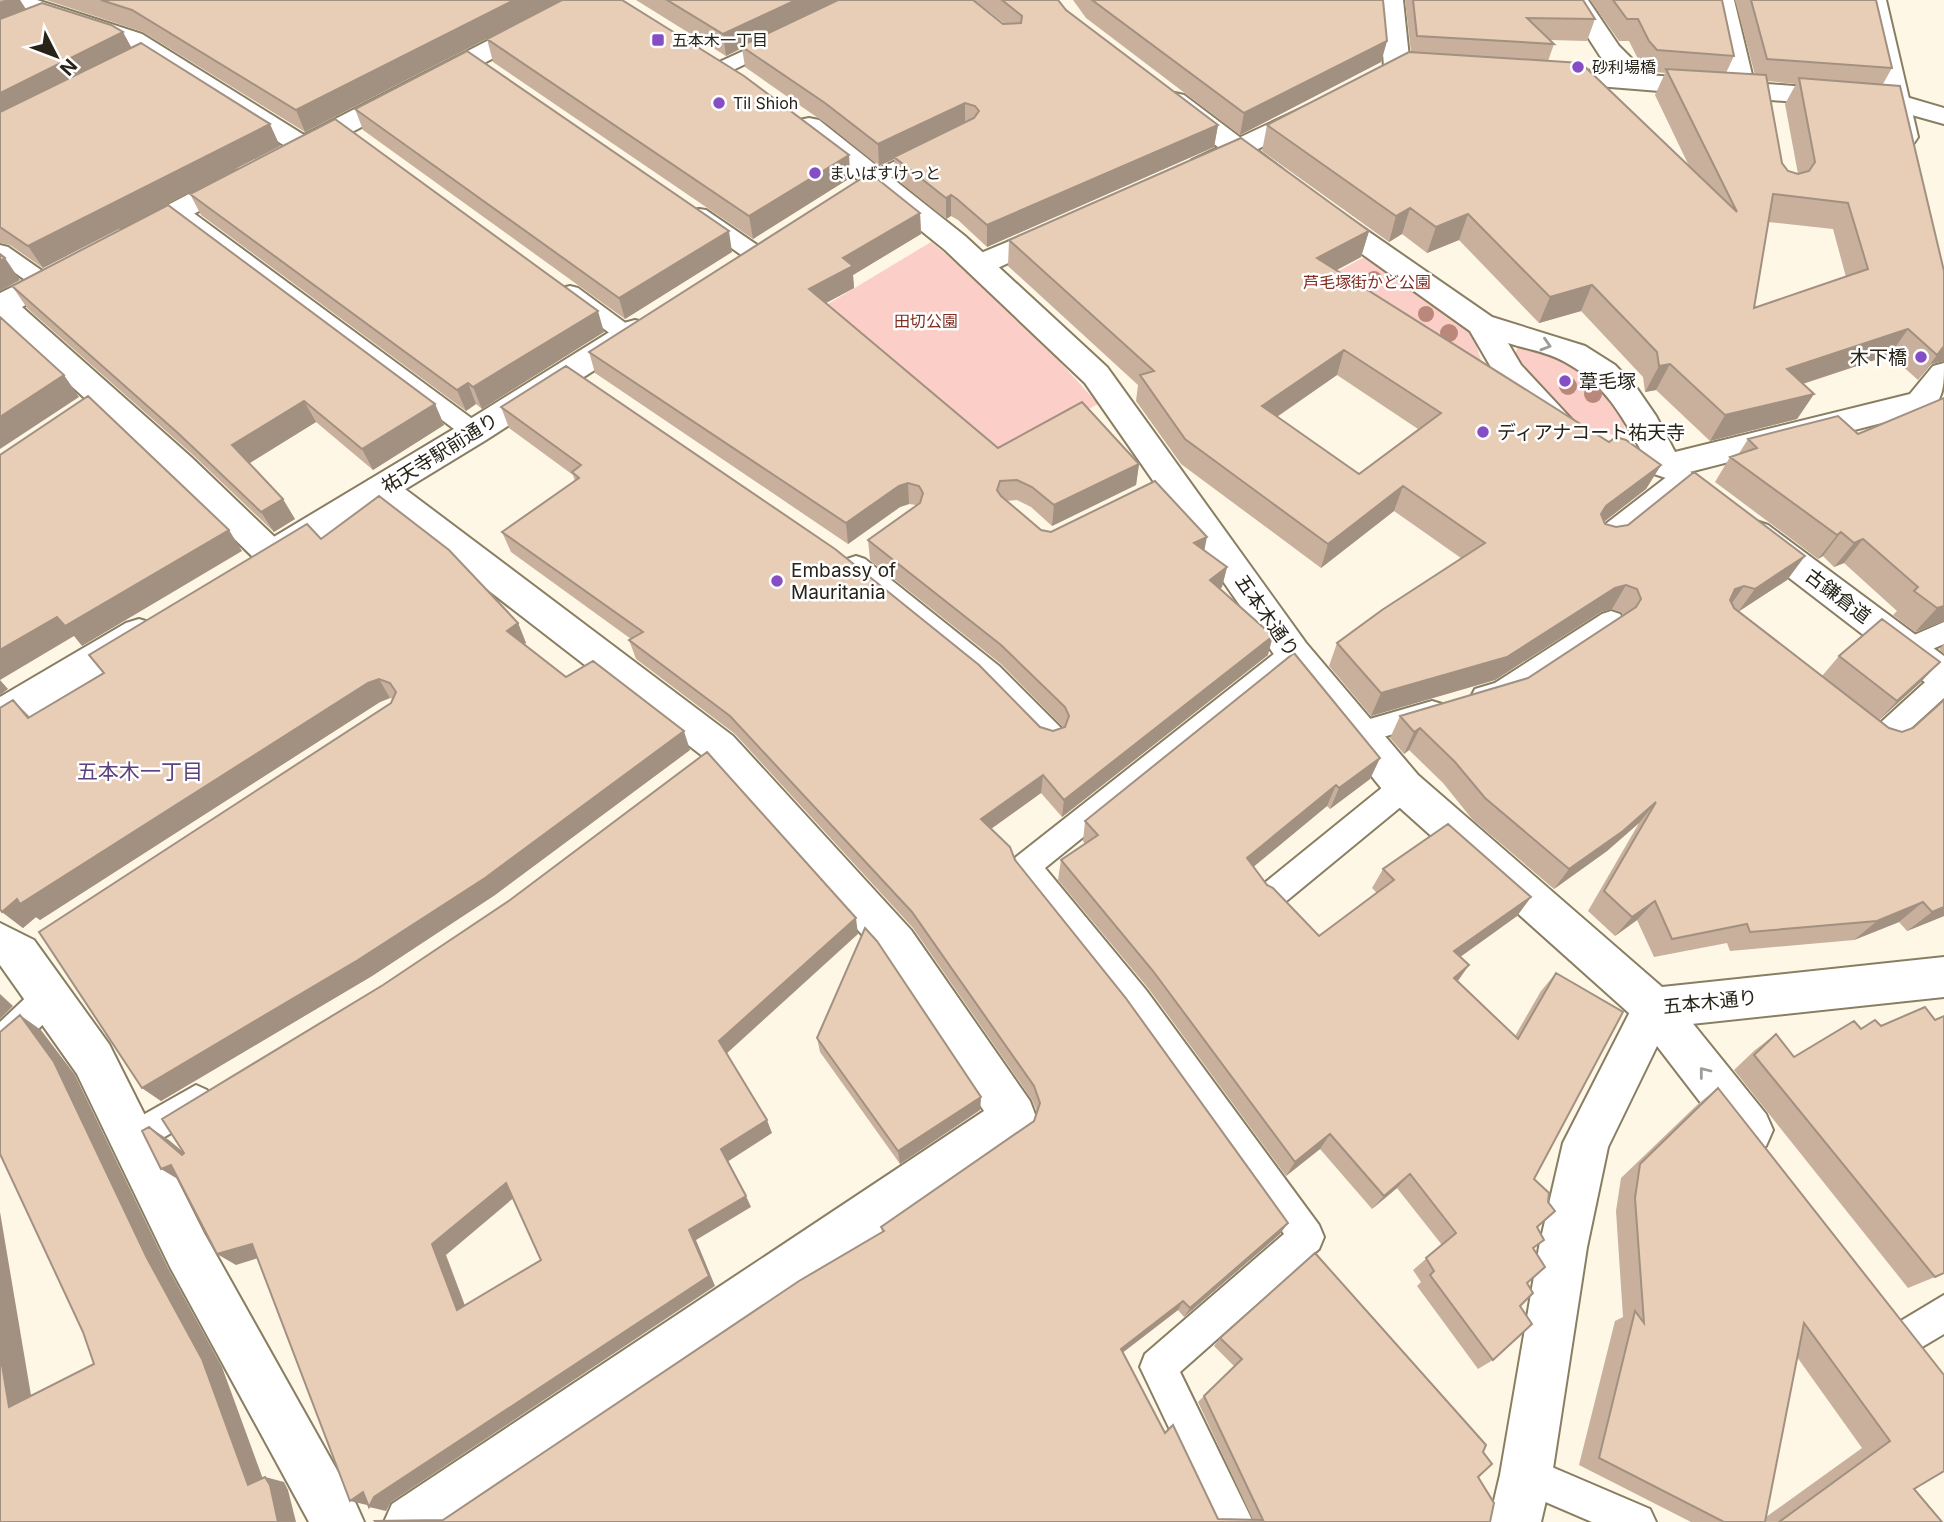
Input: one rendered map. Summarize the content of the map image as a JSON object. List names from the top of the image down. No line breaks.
{"streets":{"street":["祐天寺駅前通り","古鎌倉道","五本木通り"]},"districts":["五本木一丁目"],"parks":["芦毛塚街かど公園","田切公園"],"places":{"transit":["五本木一丁目"],"other":["砂利場橋","Til Shioh","まいばすけっと","木下橋","葦毛塚","ディアナコート祐天寺","Embassy of Mauritania"]},"north":"bottom right"}
